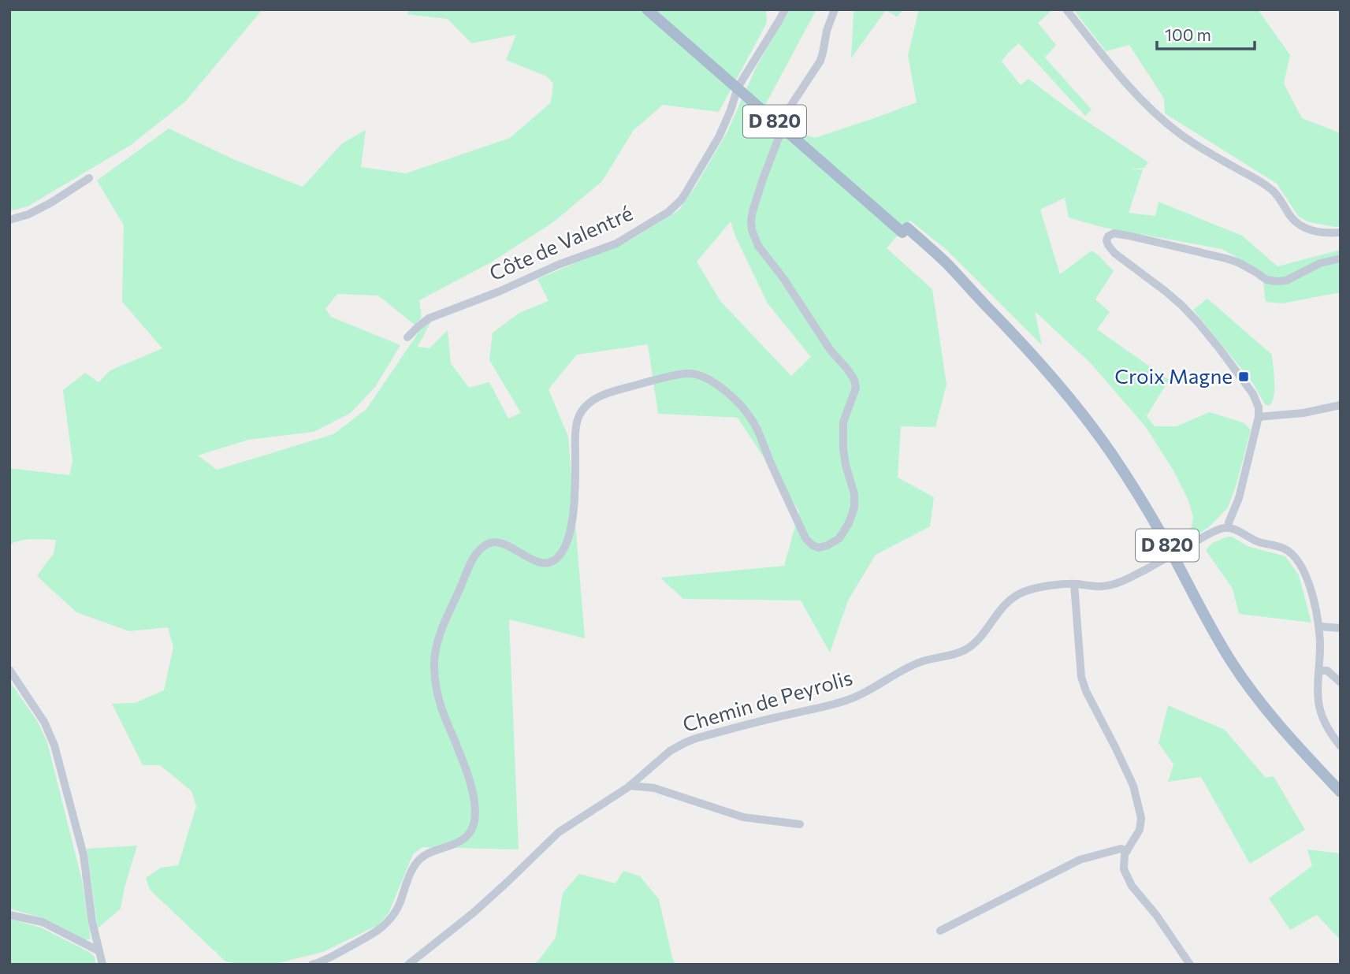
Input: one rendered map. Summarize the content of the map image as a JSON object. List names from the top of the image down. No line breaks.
{"streets":{"main road":["D 820"],"street":["Côte de Valentré","Chemin de Peyrolis"]},"places":{"transit":["Croix Magne"]},"scale_bar":"100 m"}
